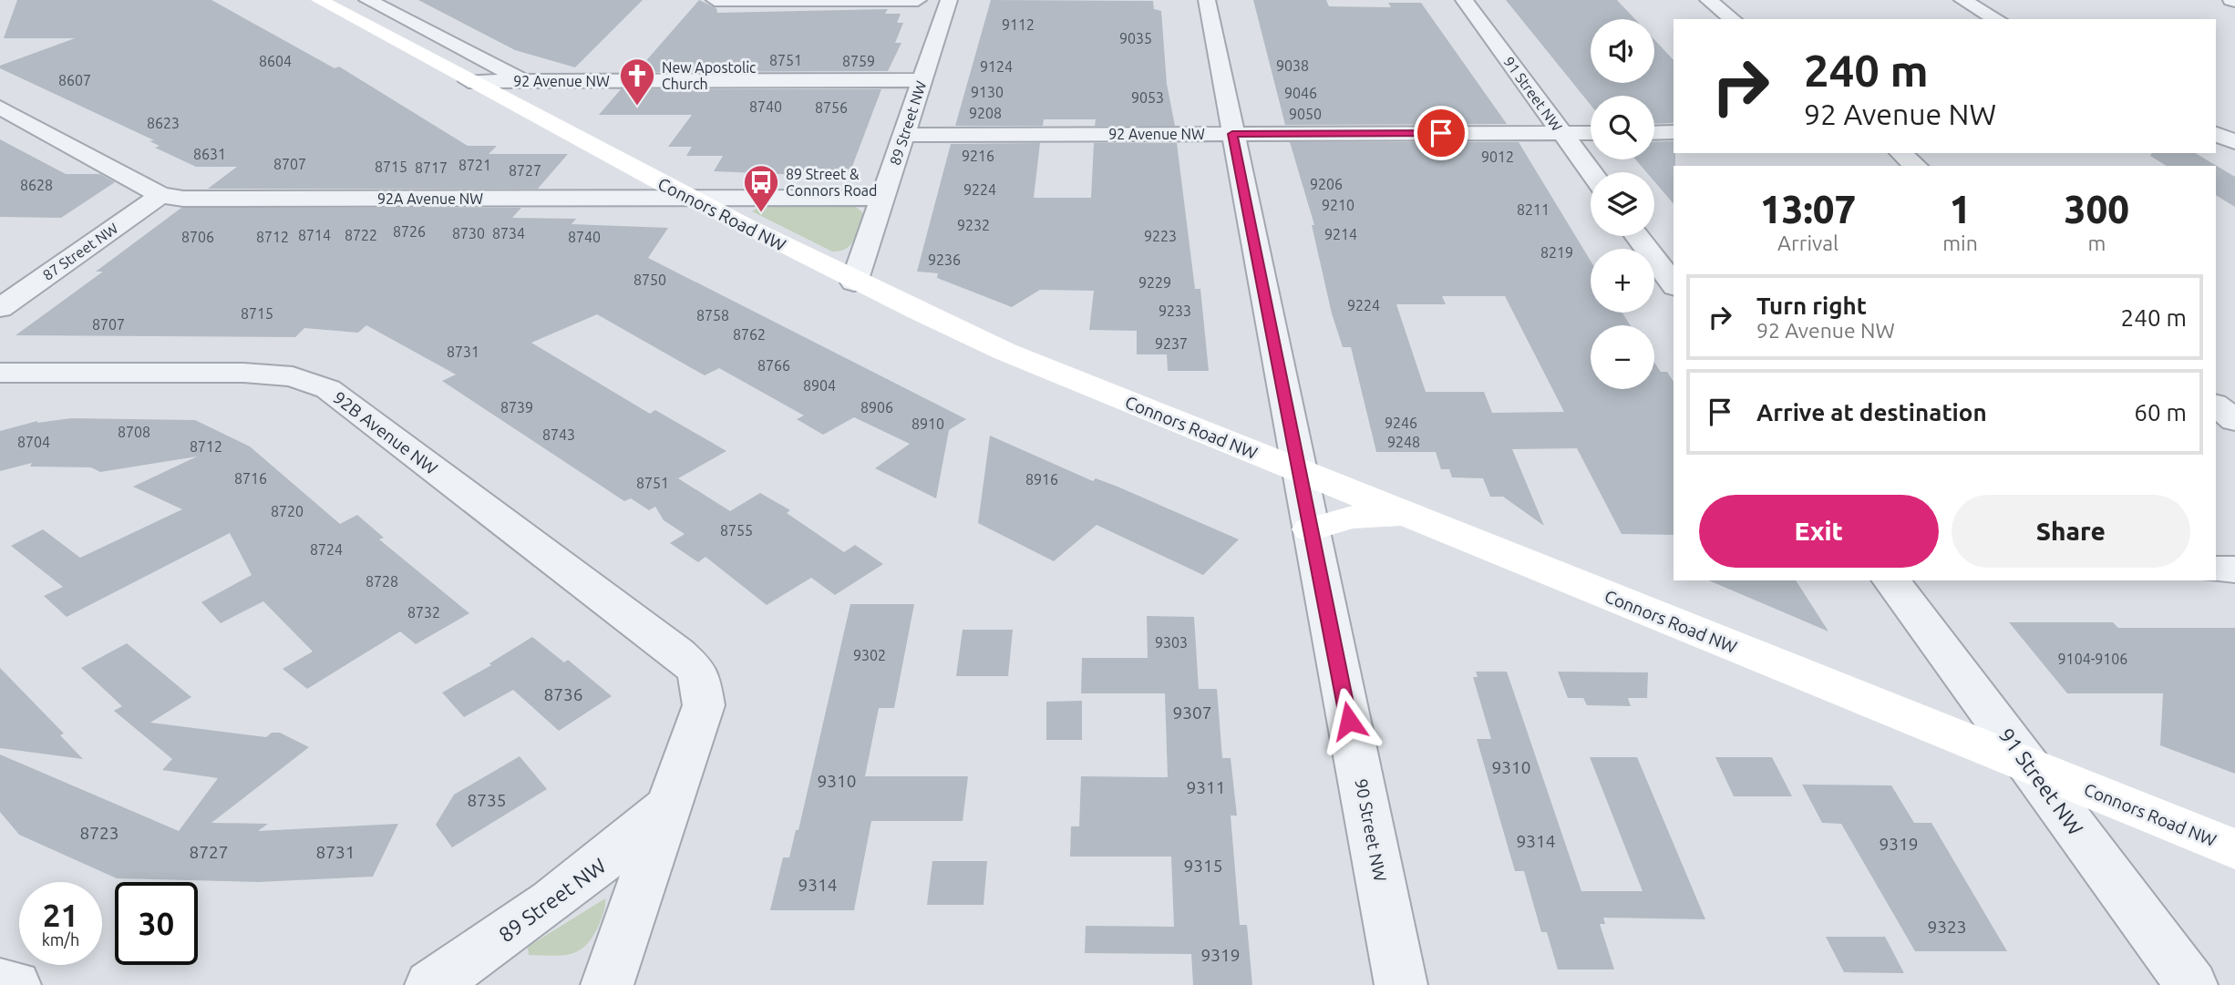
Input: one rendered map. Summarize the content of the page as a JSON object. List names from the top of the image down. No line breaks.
{"streets":{"main road":["Connors Road NW"],"street":["92 Avenue NW","91 Street NW","89 Street NW","92A Avenue NW","87 Street NW","92B Avenue NW","90 Street NW"]},"crossings":[["92 Avenue NW","91 Street NW"],["92 Avenue NW","89 Street NW"],["92 Avenue NW","Connors Road NW"],["92 Avenue NW","90 Street NW"],["91 Street NW","Connors Road NW"],["89 Street NW","92A Avenue NW"],["89 Street NW","Connors Road NW"],["89 Street NW","92B Avenue NW"],["92A Avenue NW","Connors Road NW"],["92A Avenue NW","87 Street NW"],["Connors Road NW","90 Street NW"]],"places":{"church":["New Apostolic Church"],"bus stop":["89 Street & Connors Road"]},"house_numbers":["9112","9035","8751","8604","8759","9038","9124","8607","9130","9046","9053","8740","8756","9208","9050","8623","8631","9216","9012","8707","8721","8715","8717","8727","9206","8628","9224","9210","8211","9232","8726","8730","8734","9214","8714","8722","9223","8706","8712","8740","8219","9236","8750","9229","9224","9233","8715","8758","8707","8762","9237","8731","8766","8904","8739","8906","9246","8910","8708","8743","8704","9248","8712","8716","8916","8751","8720","8755","8724","8728","8732","9303","9302","9104-9106","8736","9307","9310","9310","9311","8735","8723","9314","9319","8727","8731","9315","9314","9323","9319"],"page":{"map_buttons":["+","−"],"turn":["240 m","92 Avenue NW"],"eta":["13:07","Arrival","1","min","300","m"],"list":[{"name":"Turn right","note":"92 Avenue NW","value":"240 m"},{"name":"Arrive at destination","value":"60 m"}],"buttons":["Exit","Share"],"speed":"21 km/h","limit":"30"}}
